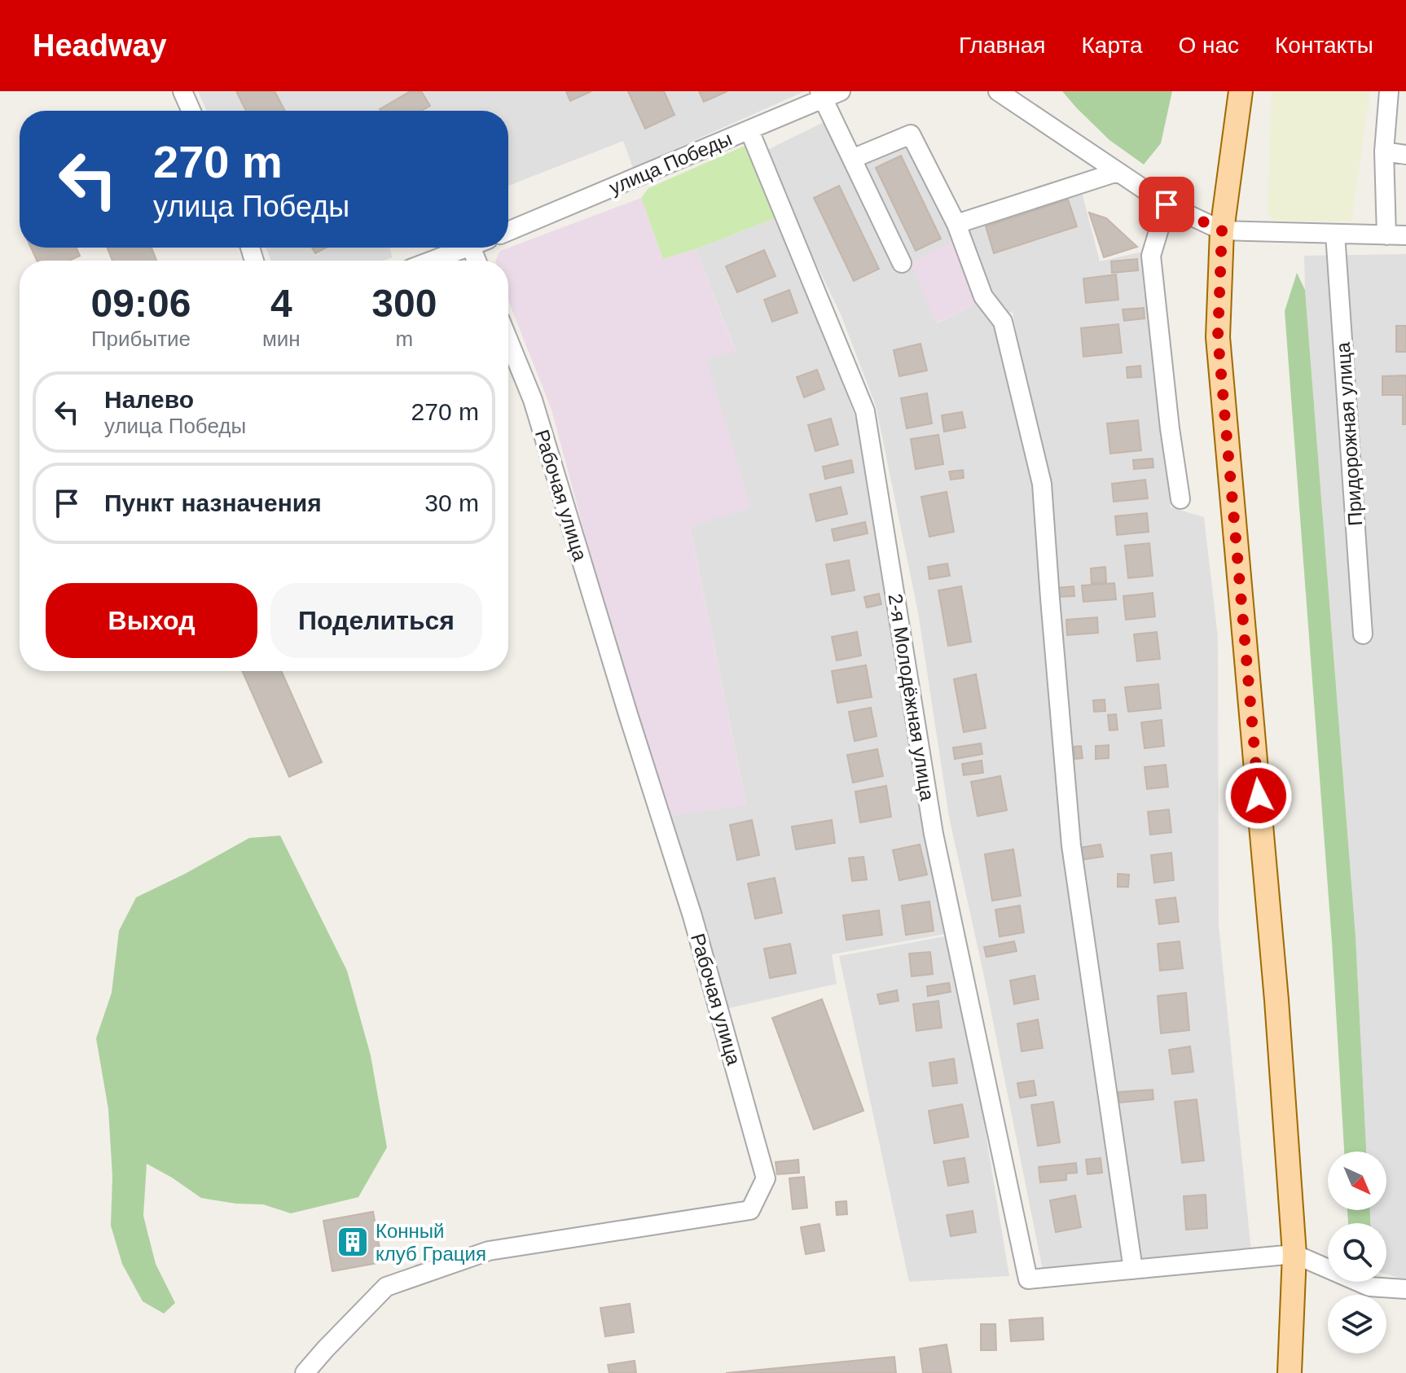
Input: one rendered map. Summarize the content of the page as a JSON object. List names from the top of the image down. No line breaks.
{"streets":{"street":["улица Победы","Придорожная улица","Рабочая улица","2-я Молодёжная улица"]},"crossings":[["улица Победы","2-я Молодёжная улица"]],"places":{"building":["Конный клуб Грация"]},"north":"bottom right","page":{"header":"Headway","nav":["Главная","Карта","О нас","Контакты"],"turn":["270 m","улица Победы"],"eta":["09:06","Прибытие","4","мин","300","m"],"list":[{"name":"Налево","note":"улица Победы","value":"270 m"},{"name":"Пункт назначения","value":"30 m"}],"buttons":["Выход","Поделиться"]}}
